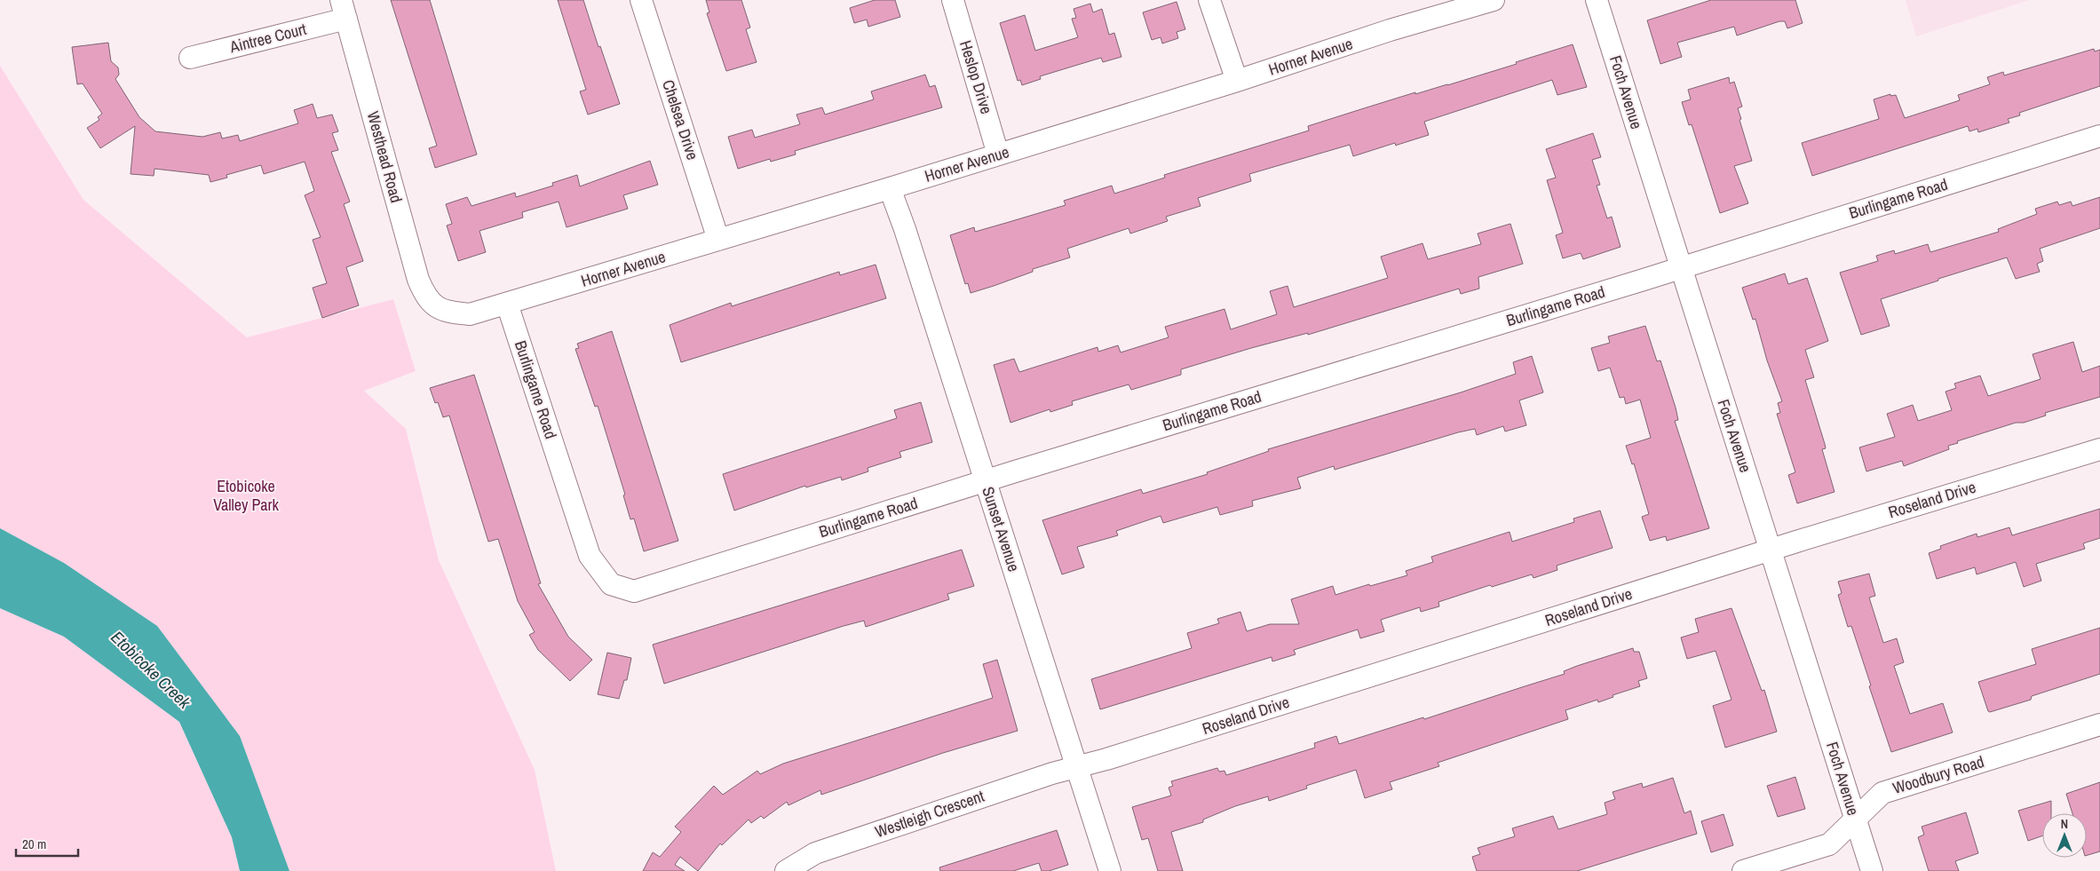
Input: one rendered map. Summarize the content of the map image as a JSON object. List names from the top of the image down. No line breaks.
{"streets":{"street":["Aintree Court","Horner Avenue","Heslop Drive","Foch Avenue","Chelsea Drive","Westhead Road","Burlingame Road","Roseland Drive","Sunset Avenue","Woodbury Road","Westleigh Crescent"]},"crossings":[["Aintree Court","Westhead Road"],["Horner Avenue","Heslop Drive"],["Horner Avenue","Chelsea Drive"],["Horner Avenue","Westhead Road"],["Horner Avenue","Burlingame Road"],["Horner Avenue","Sunset Avenue"],["Foch Avenue","Burlingame Road"],["Foch Avenue","Roseland Drive"],["Foch Avenue","Woodbury Road"],["Burlingame Road","Sunset Avenue"],["Roseland Drive","Sunset Avenue"],["Roseland Drive","Westleigh Crescent"],["Sunset Avenue","Westleigh Crescent"]],"water":["Etobicoke Creek"],"parks":["Etobicoke Valley Park"],"scale_bar":"20 m","north":"top"}
